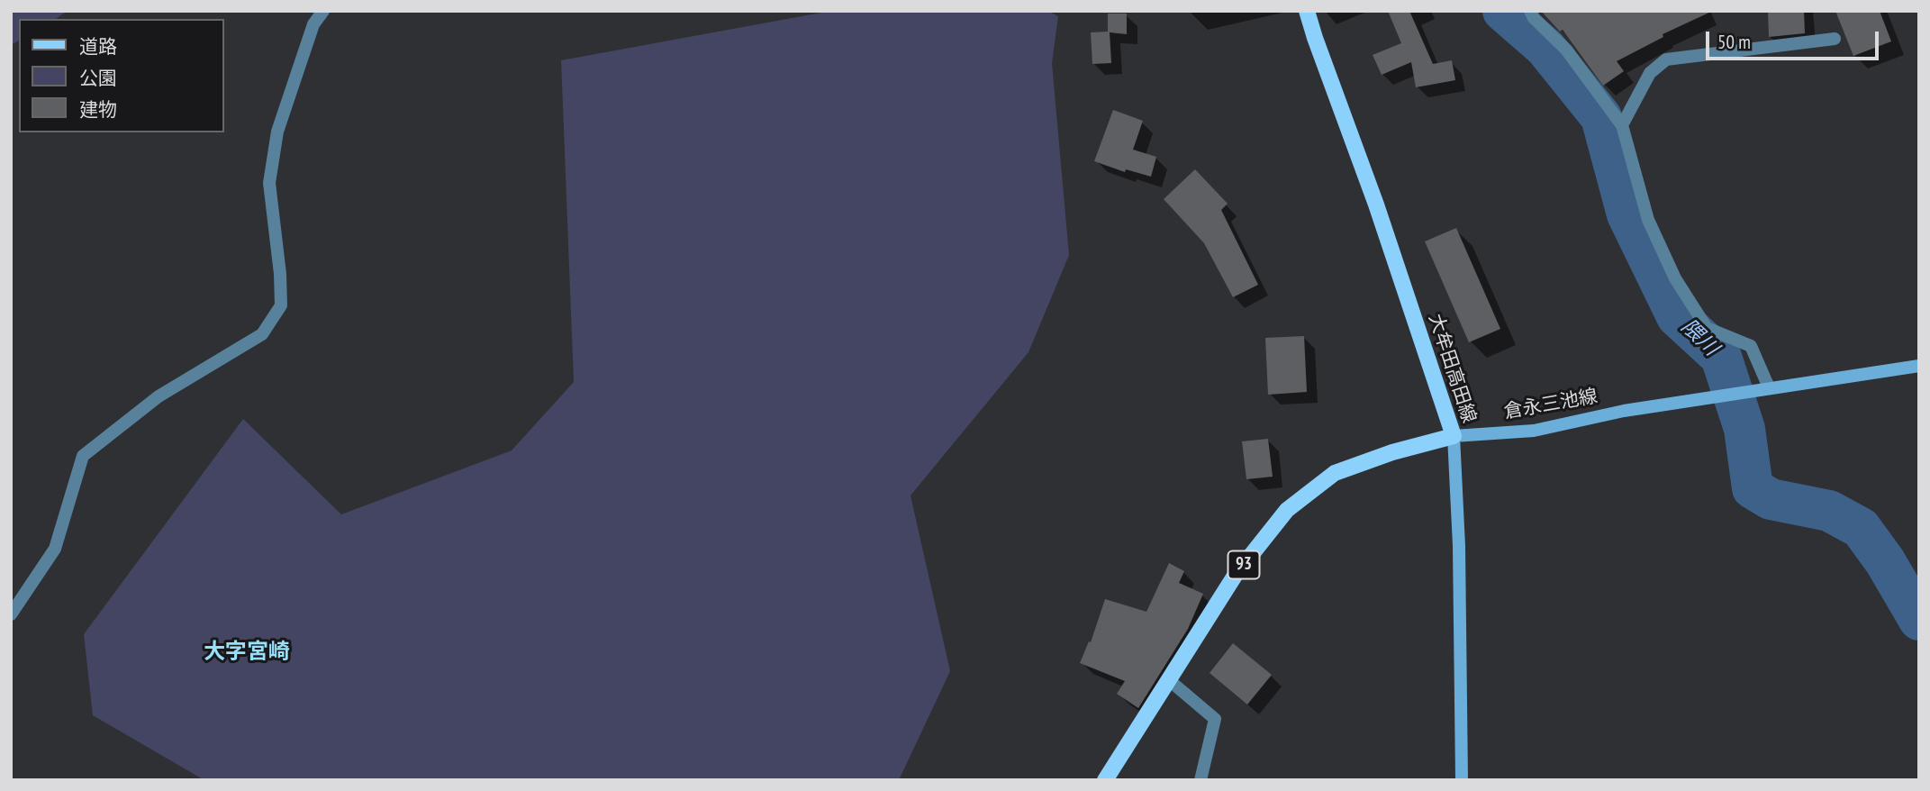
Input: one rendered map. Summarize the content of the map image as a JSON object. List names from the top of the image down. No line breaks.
{"streets":{"main road":["大牟田高田線","倉永三池線","93"]},"crossings":[["大牟田高田線","倉永三池線"]],"districts":["大字宮崎"],"water":["隈川"],"legend":["道路","公園","建物"],"scale_bar":"50 m"}
